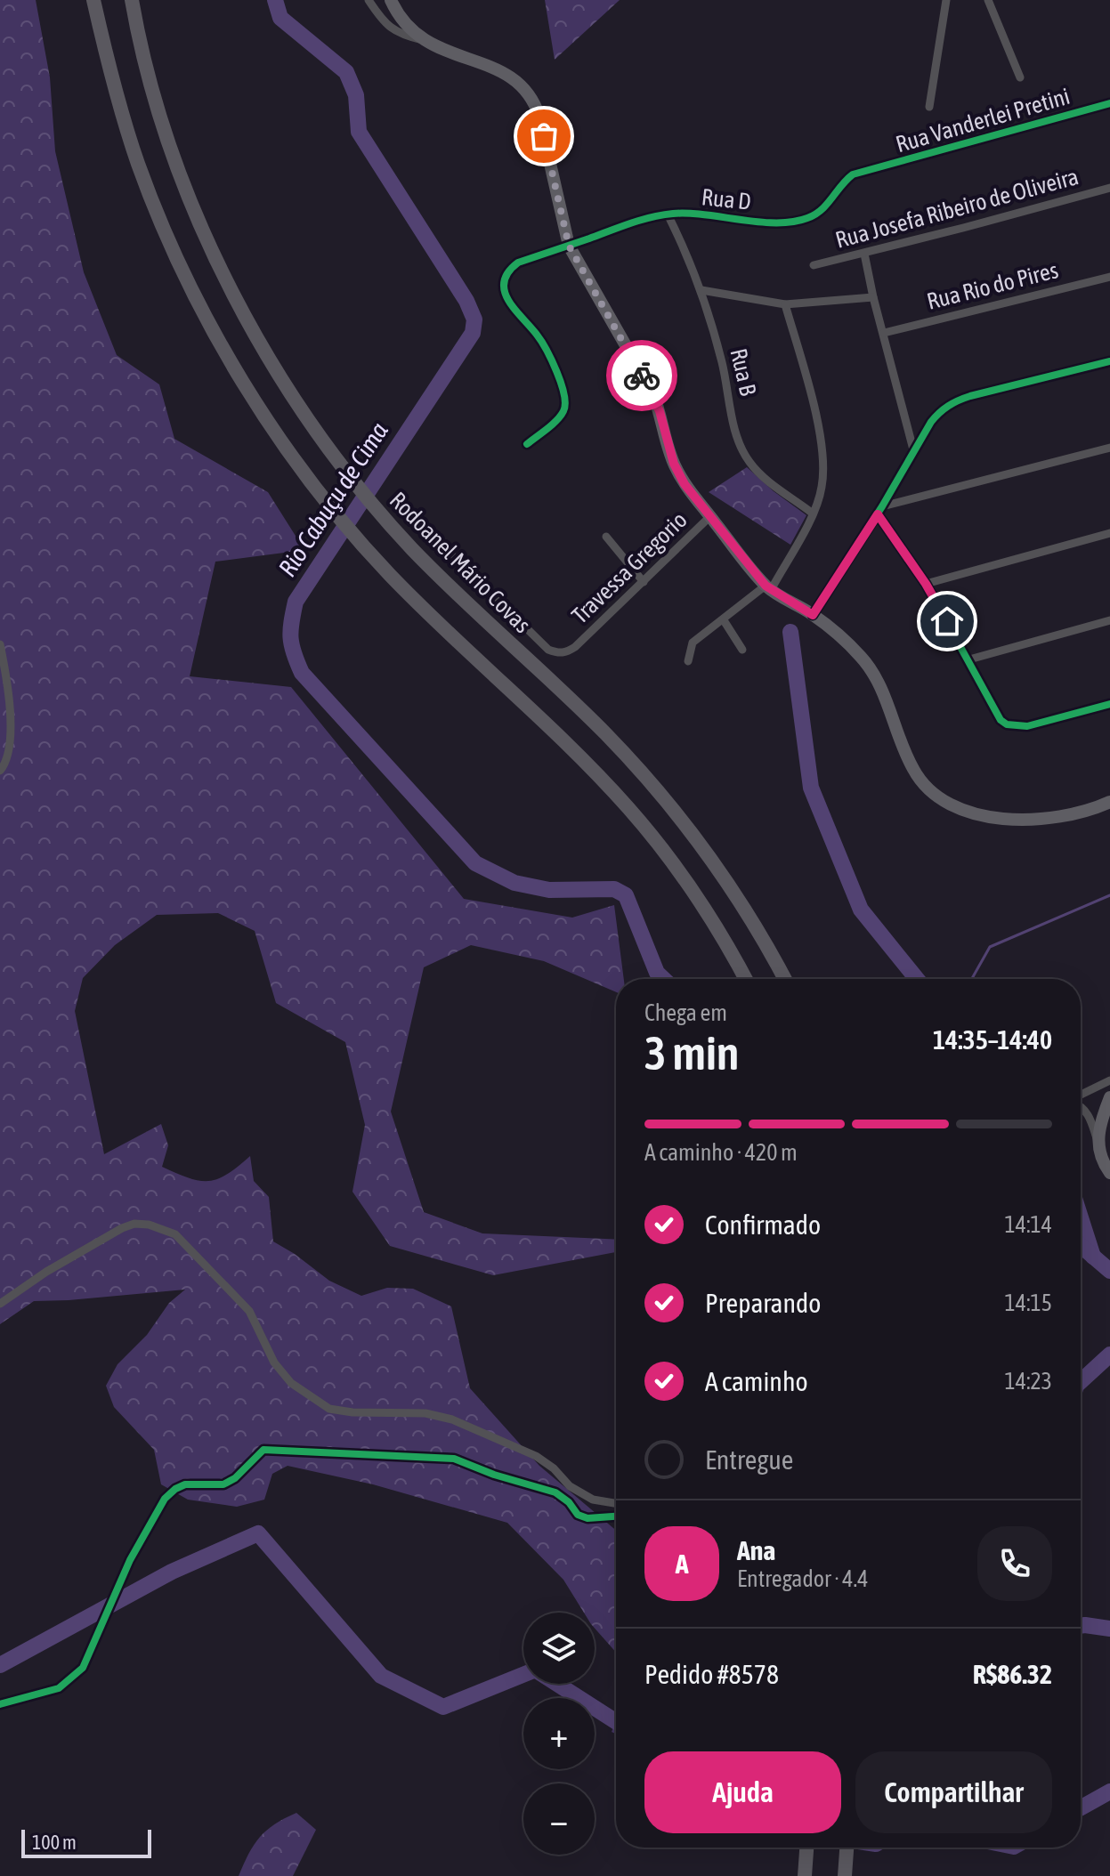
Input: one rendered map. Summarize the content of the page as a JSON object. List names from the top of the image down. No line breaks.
{"streets":{"highway":["Rodoanel Mário Covas"],"street":["Rua Vanderlei Pretini","Rua D","Rua Josefa Ribeiro de Oliveira","Rua Rio do Pires","Rua B","Travessa Gregorio"]},"crossings":[["Rua Vanderlei Pretini","Rua D"],["Rua D","Rua B"]],"water":["Rio Cabuçu de Cima"],"scale_bar":"100 m","page":{"heading":["3 min","Chega em","14:35–14:40"],"panel":["Ana","Entregador · 4.4","Pedido #8578","R$86.32"],"bar":"A caminho · 420 m","list":[["Confirmado","14:14"],["Preparando","14:15"],["A caminho","14:23"],"Entregue"],"round":"A","map_buttons":["+","−"],"buttons":["Ajuda","Compartilhar"],"scale":"100 m"}}
